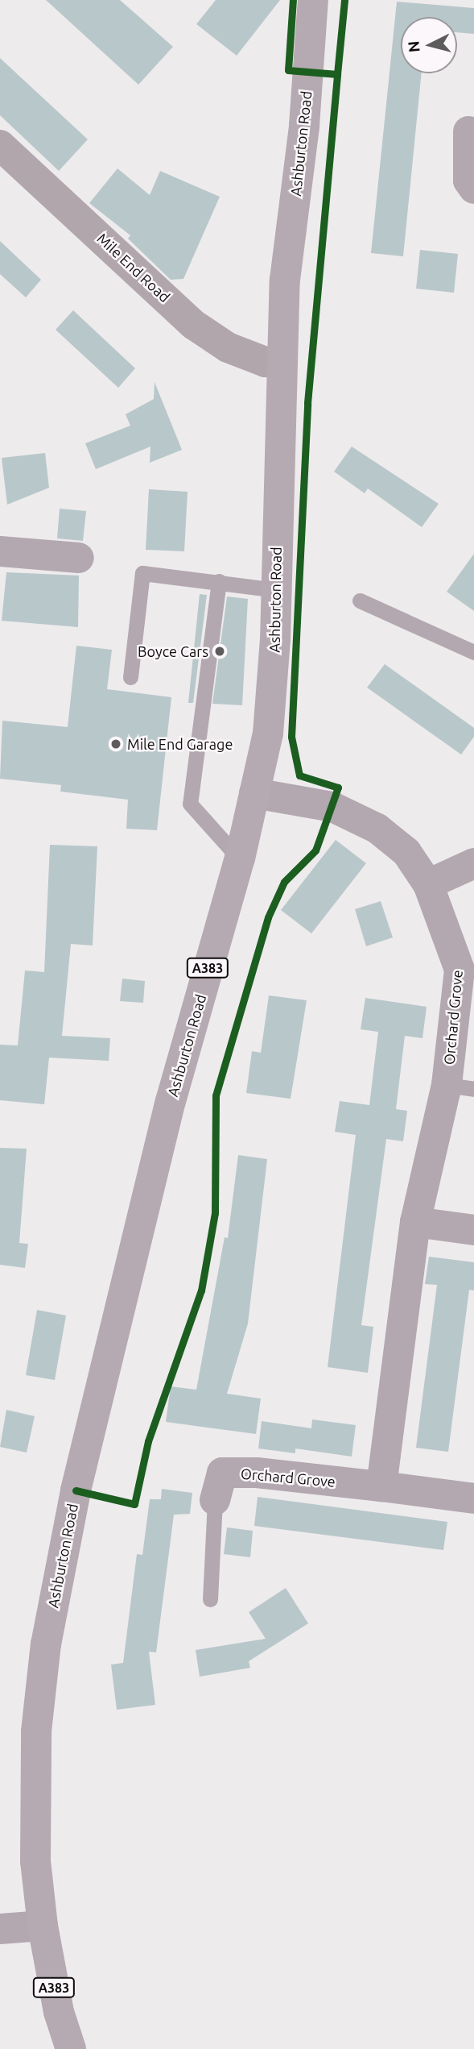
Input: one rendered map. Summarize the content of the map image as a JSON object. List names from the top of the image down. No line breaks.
{"streets":{"main road":["Ashburton Road","A383"],"street":["Mile End Road","Orchard Grove"]},"crossings":[["Ashburton Road","Mile End Road"],["Ashburton Road","Orchard Grove"]],"places":["Boyce Cars","Mile End Garage"],"north":"left"}
